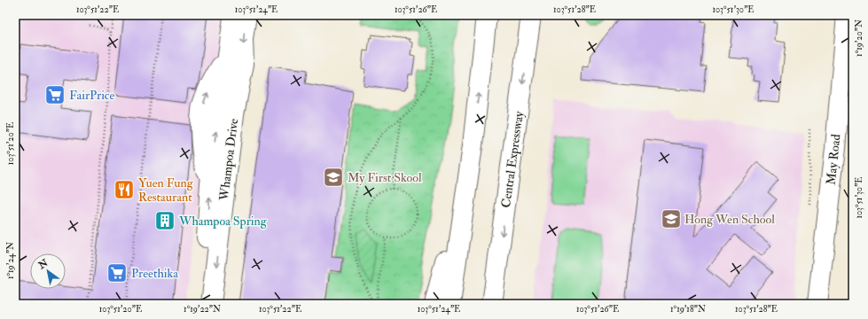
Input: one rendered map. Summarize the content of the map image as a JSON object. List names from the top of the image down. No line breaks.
{"streets":{"main road":["Whampoa Drive","Central Expressway","May Road"]},"places":{"supermarket":["FairPrice","Preethika"],"school or university":["My First Skool","Hong Wen School"],"restaurant":["Yuen Fung Restaurant"],"building":["Whampoa Spring"]},"north":"top left","coordinates":["103°51'22\"E","103°51'24\"E","103°51'26\"E","103°51'28\"E","103°51'30\"E","1°19'20\"N","103°51'20\"E","1°19'24\"N","1°19'22\"N","1°19'18\"N"]}
